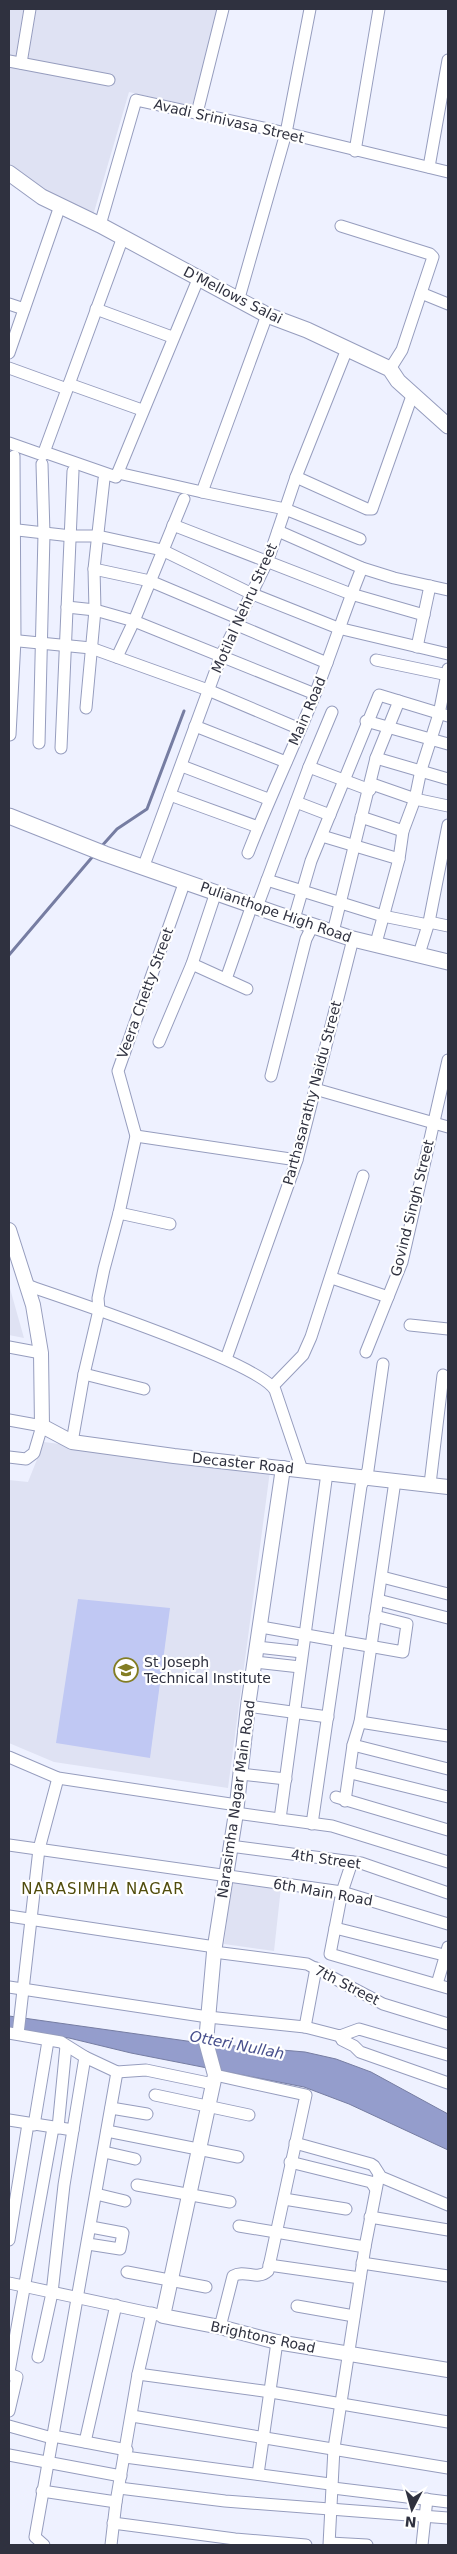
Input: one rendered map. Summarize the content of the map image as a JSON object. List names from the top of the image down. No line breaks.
{"streets":{"main road":["D'Mellows Salai","Pulianthope High Road"],"street":["Avadi Srinivasa Street","Motilal Nehru Street","Main Road","Veera Chetty Street","Parthasarathy Naidu Street","Govind Singh Street","Decaster Road","Narasimha Nagar Main Road","4th Street","6th Main Road","7th Street","Brightons Road"]},"crossings":[["Avadi Srinivasa Street","D'Mellows Salai"],["D'Mellows Salai","Motilal Nehru Street"],["Motilal Nehru Street","Pulianthope High Road"],["Pulianthope High Road","Veera Chetty Street"],["Pulianthope High Road","Parthasarathy Naidu Street"],["Veera Chetty Street","Decaster Road"],["Decaster Road","Narasimha Nagar Main Road"],["Narasimha Nagar Main Road","4th Street"],["Narasimha Nagar Main Road","6th Main Road"],["Narasimha Nagar Main Road","7th Street"]],"districts":["NARASIMHA NAGAR"],"water":["Otteri Nullah"],"places":{"school or university":["St Joseph Technical Institute"]},"north":"bottom"}
